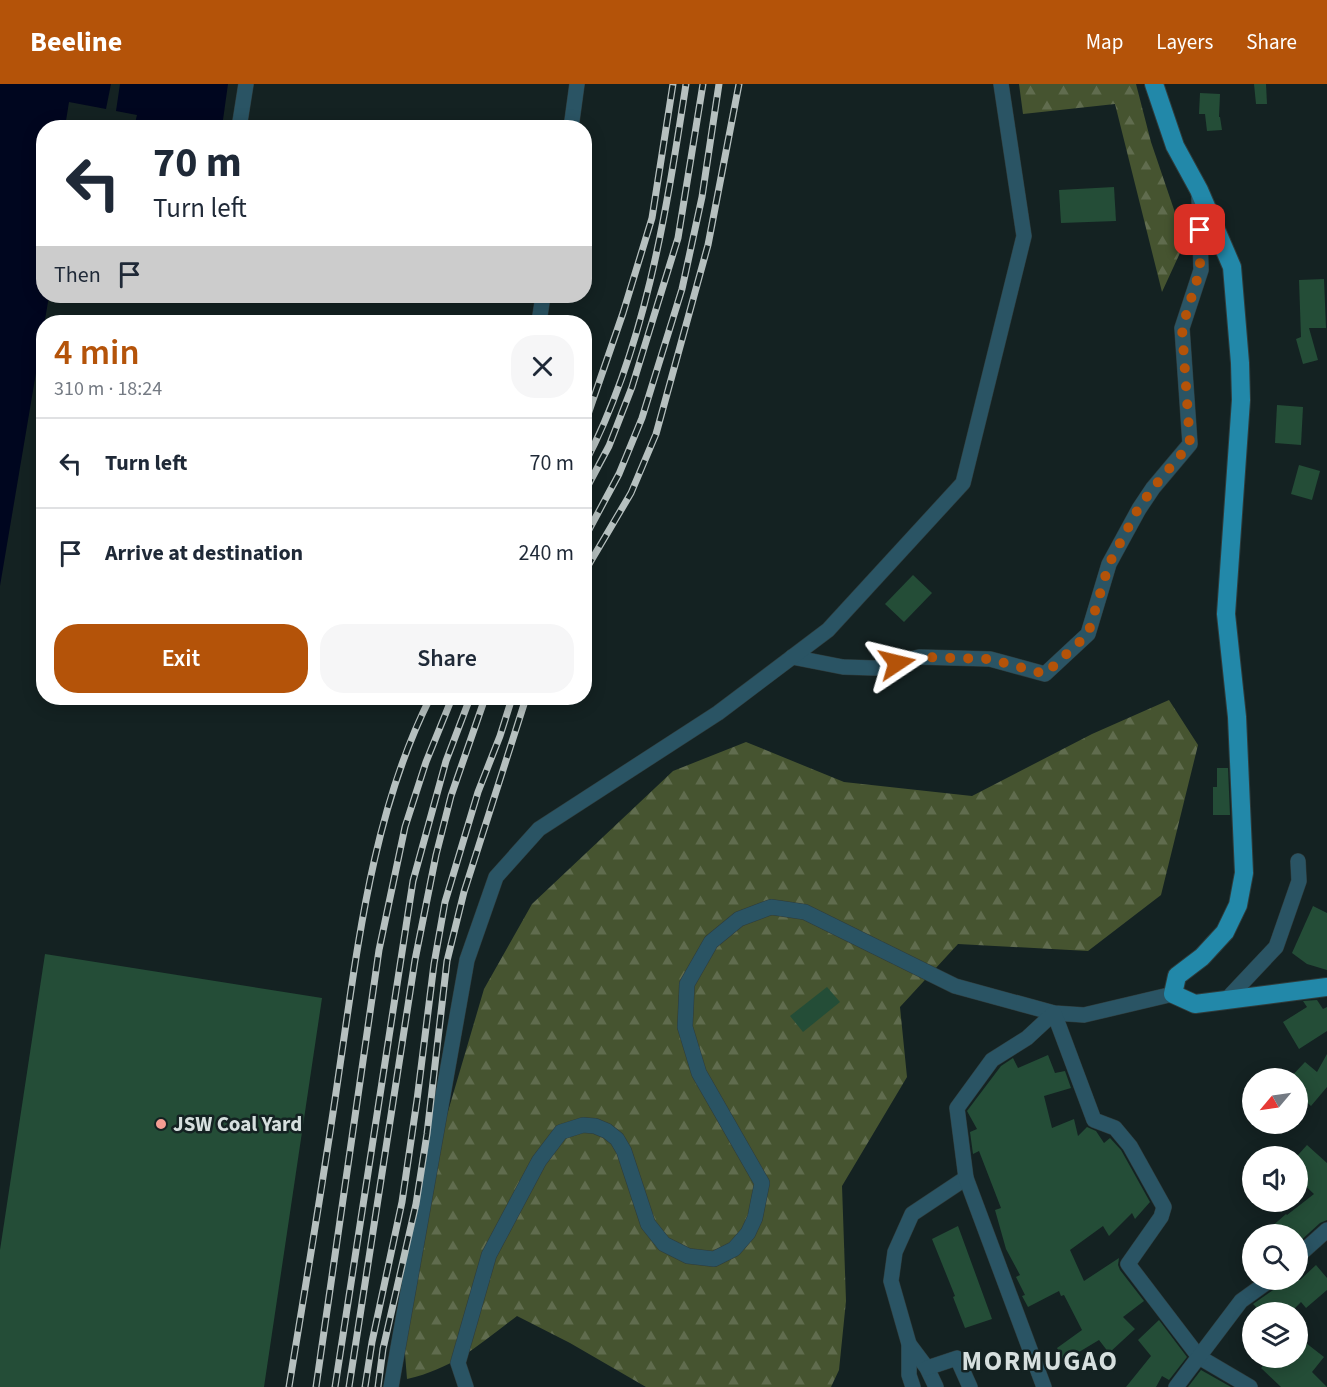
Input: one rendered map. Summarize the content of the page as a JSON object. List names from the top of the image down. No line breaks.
{"districts":["MORMUGAO"],"places":["JSW Coal Yard"],"north":"bottom left","page":{"header":"Beeline","nav":["Map","Layers","Share"],"turn":["70 m","Turn left"],"then":"Then","heading":["4 min","310 m · 18:24"],"list":[{"name":"Turn left","value":"70 m"},{"name":"Arrive at destination","value":"240 m"}],"buttons":["Exit","Share"]}}
